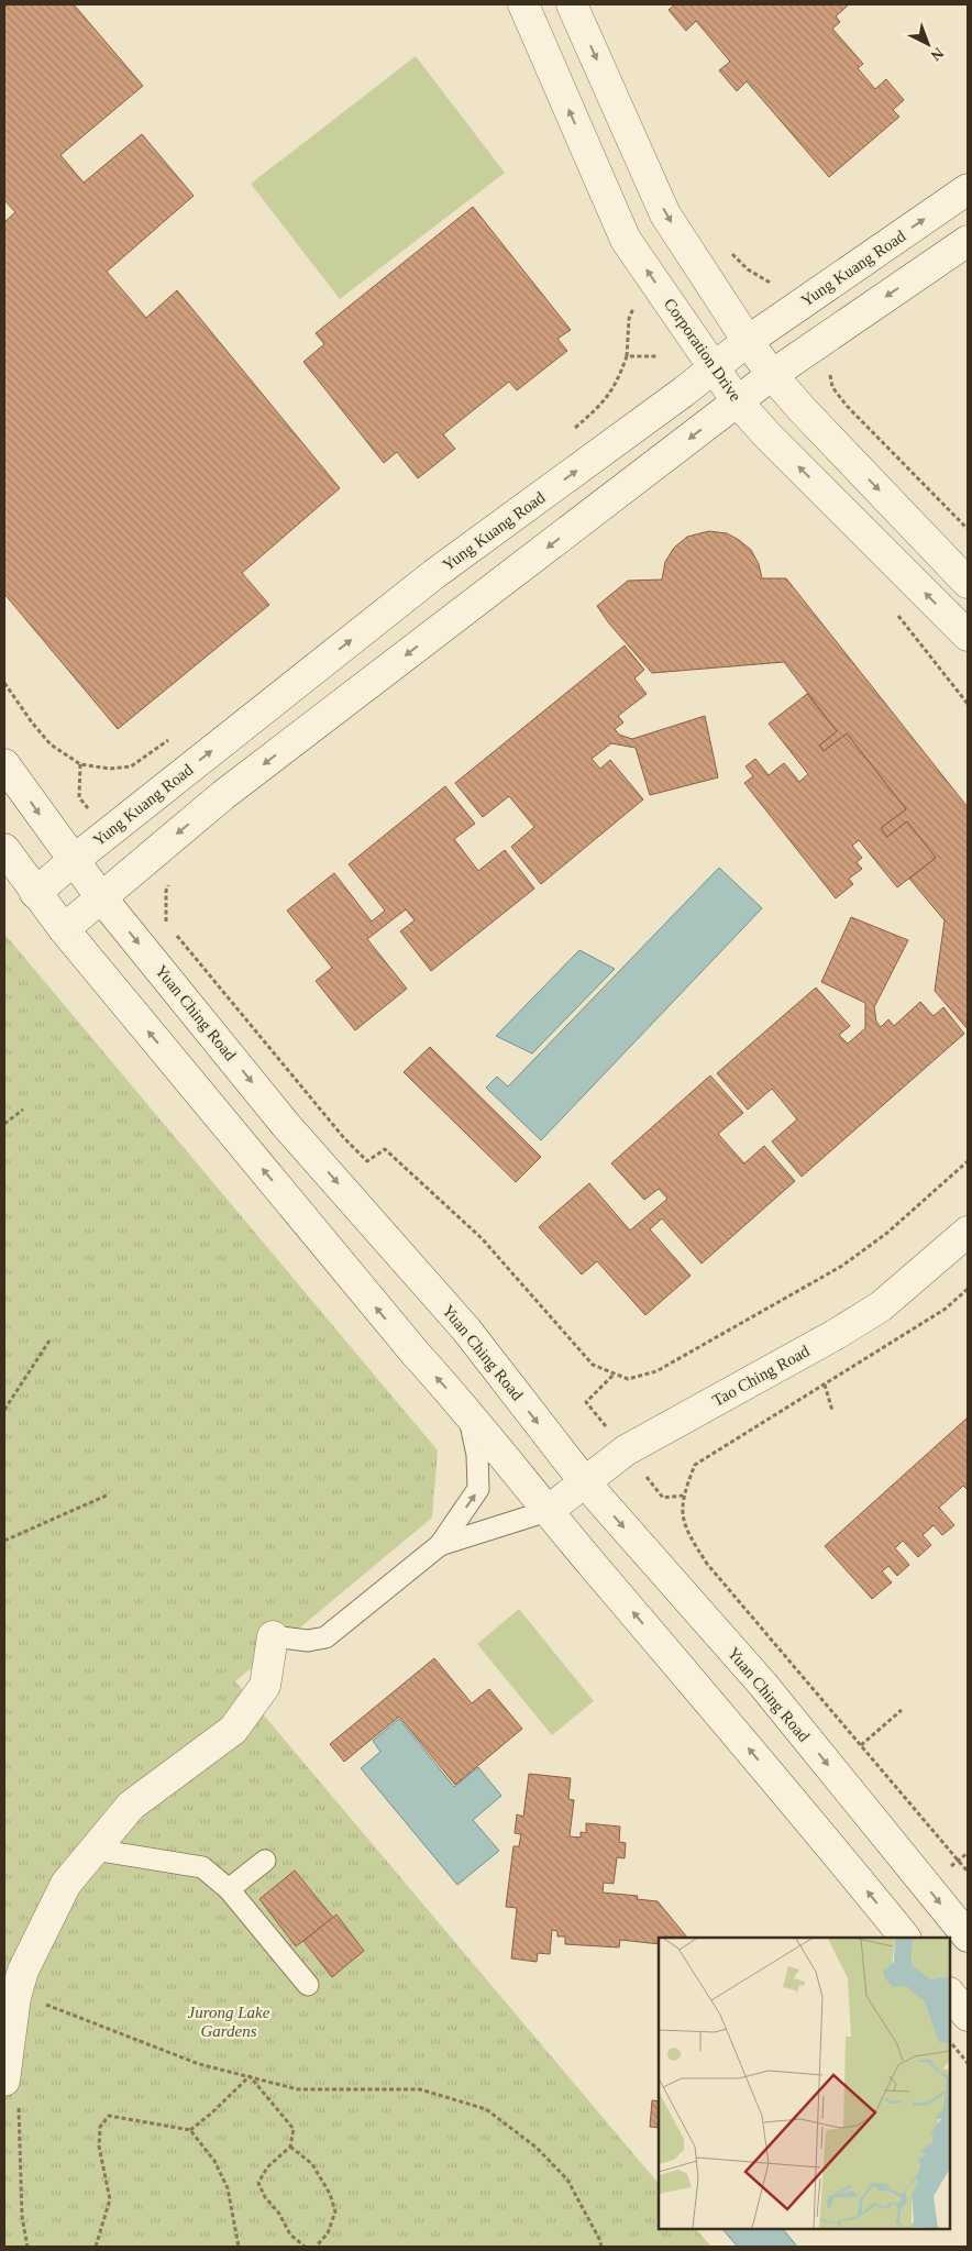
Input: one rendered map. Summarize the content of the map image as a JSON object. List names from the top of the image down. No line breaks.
{"streets":{"street":["Yung Kuang Road","Corporation Drive","Yuan Ching Road","Tao Ching Road"]},"crossings":[["Yung Kuang Road","Corporation Drive"],["Yung Kuang Road","Yuan Ching Road"],["Yuan Ching Road","Tao Ching Road"]],"parks":["Jurong Lake Gardens"],"north":"bottom right"}
